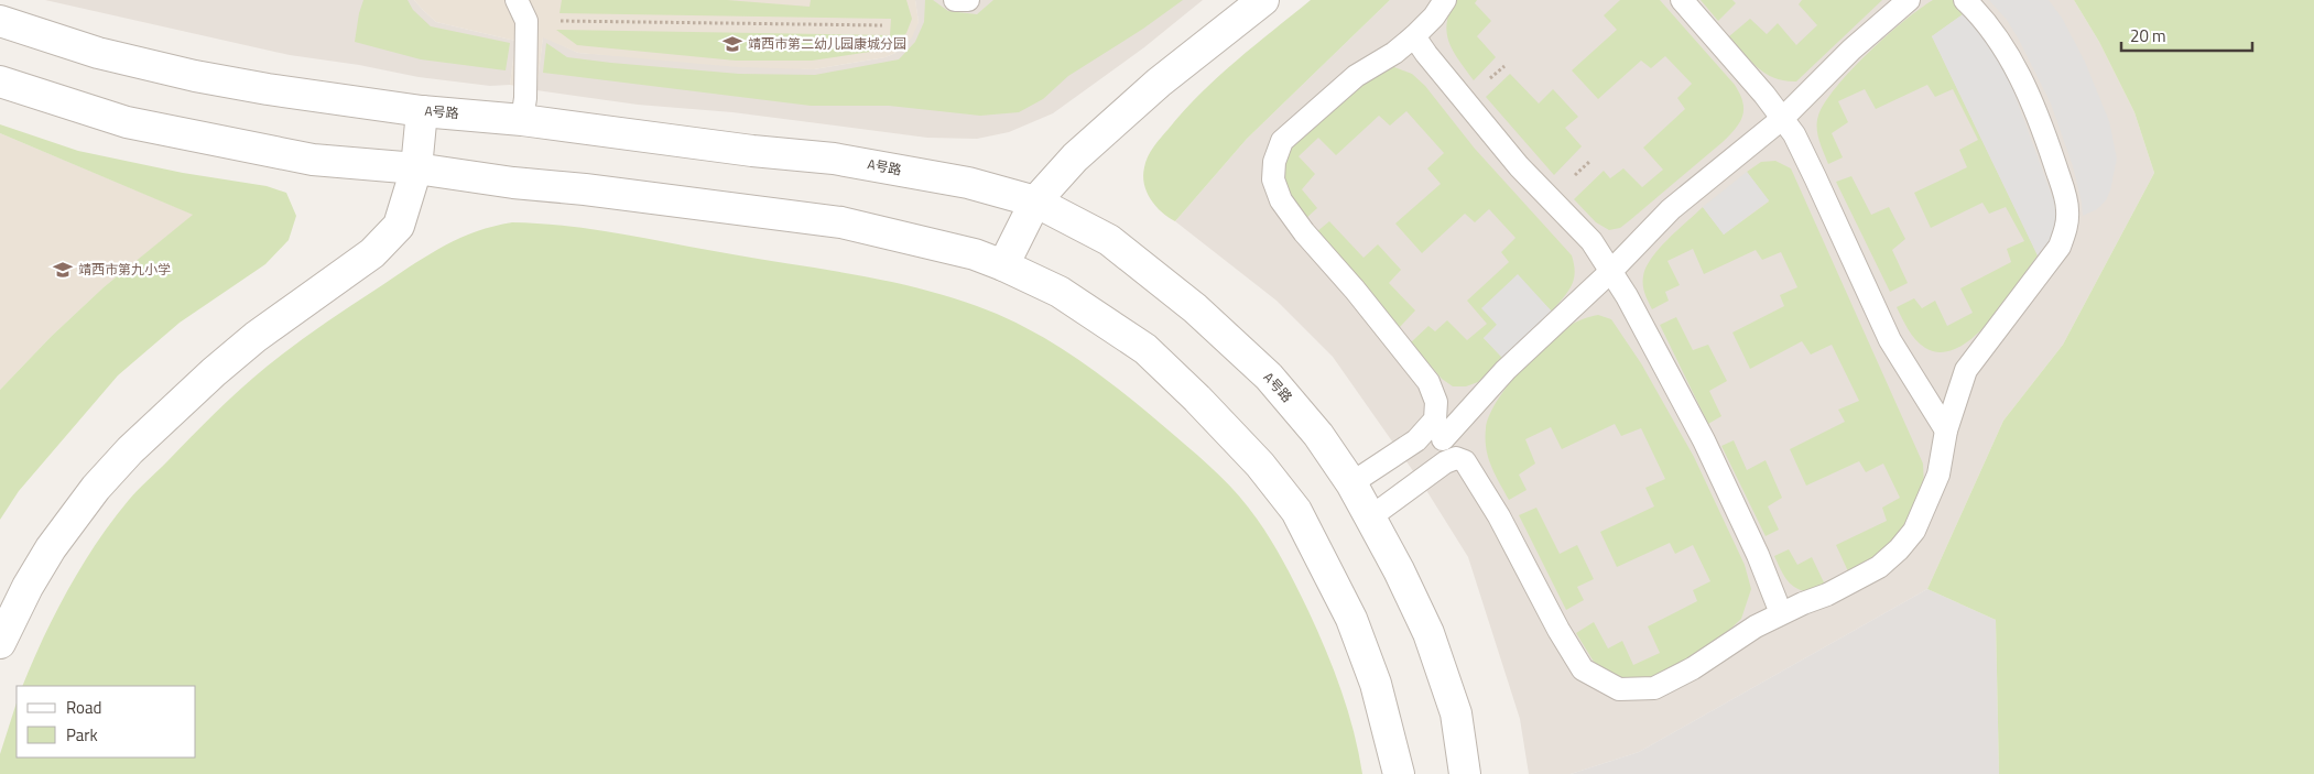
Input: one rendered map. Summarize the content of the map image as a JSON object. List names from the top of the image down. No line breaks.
{"streets":{"street":["A号路"]},"places":{"school or university":["靖西市第二幼儿园康城分园","靖西市第九小学"]},"legend":["Road","Park"],"scale_bar":"20 m"}
